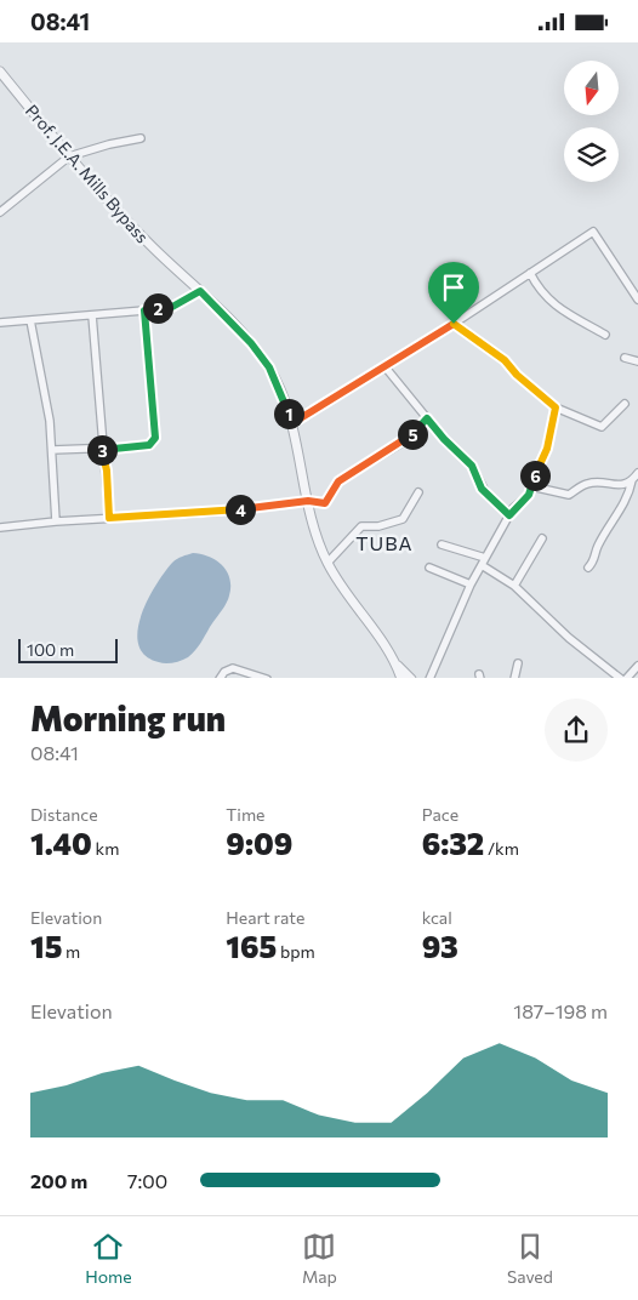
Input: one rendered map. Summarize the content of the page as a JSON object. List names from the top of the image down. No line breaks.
{"streets":{"street":["Prof. J.E.A. Mills Bypass"]},"districts":["TUBA"],"scale_bar":"100 m","north":"bottom","page":{"status":"08:41","pins":["2","1","5","3","6","4"],"scale":"100 m","heading":["Morning run","08:41"],"stats":[["Distance","1.40 km"],["Time","9:09"],["Pace","6:32 /km"],["Elevation","15 m"],["Heart rate","165 bpm"],["kcal","93"]],"chart":["Elevation","187–198 m"],"list":[{"name":"200 m","note":"7:00"}],"tabs":["Home","Map","Saved"]}}
